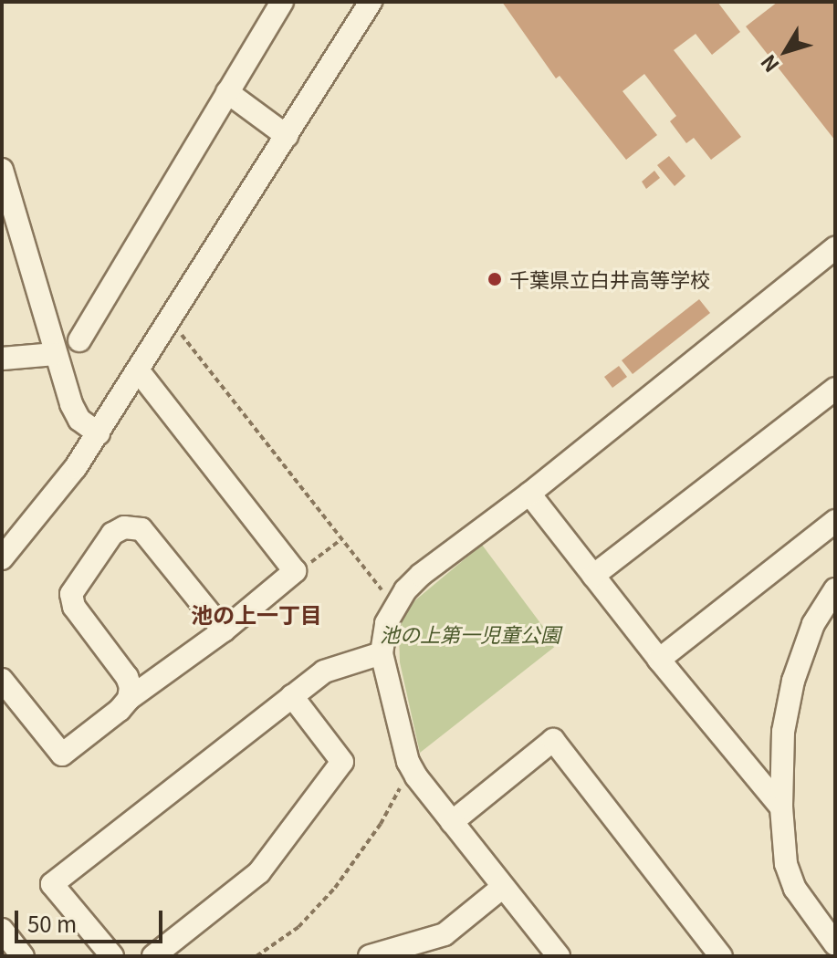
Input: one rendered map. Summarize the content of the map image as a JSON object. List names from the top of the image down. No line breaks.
{"districts":["池の上一丁目"],"parks":["池の上第一児童公園"],"places":["千葉県立白井高等学校"],"scale_bar":"50 m","north":"bottom left"}
